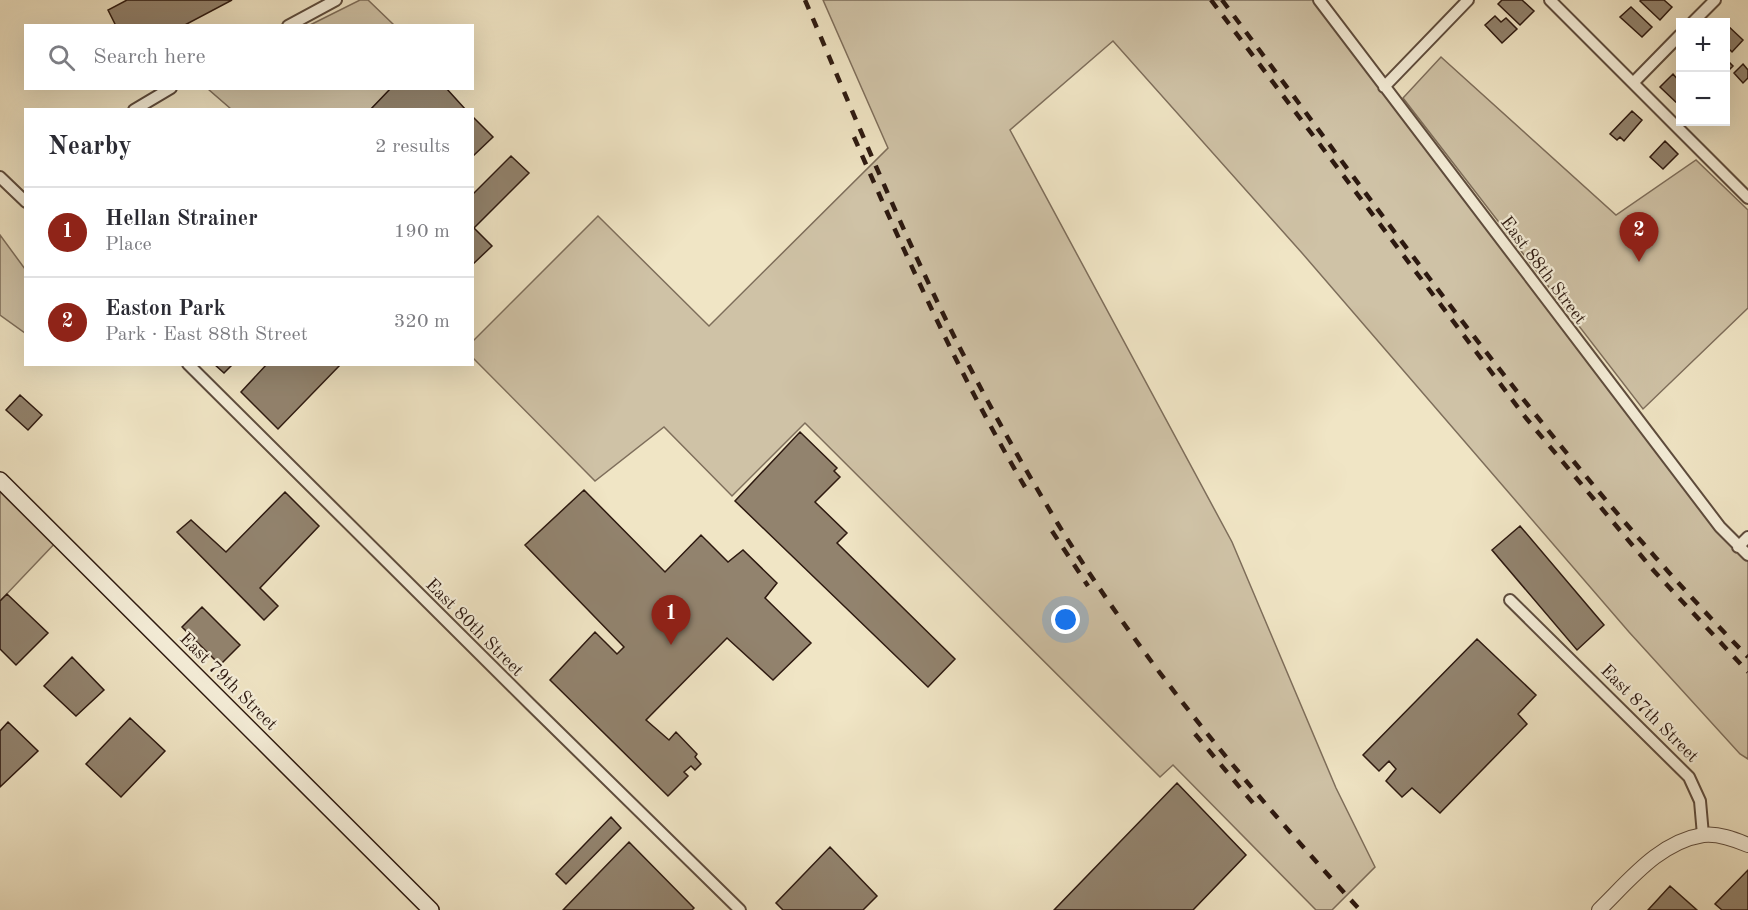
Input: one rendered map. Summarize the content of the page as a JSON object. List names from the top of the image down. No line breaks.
{"streets":{"main road":["East 79th Street"],"street":["East 88th Street","East 80th Street","East 87th Street"]},"page":{"map_buttons":["+","−"],"search":"Search here","heading":["Nearby","2 results"],"list":[{"mark":"1","name":"Hellan Strainer","note":"Place","value":"190 m"},{"mark":"2","name":"Easton Park","note":"Park · East 88th Street","value":"320 m"}],"pins":["2","1"]}}
